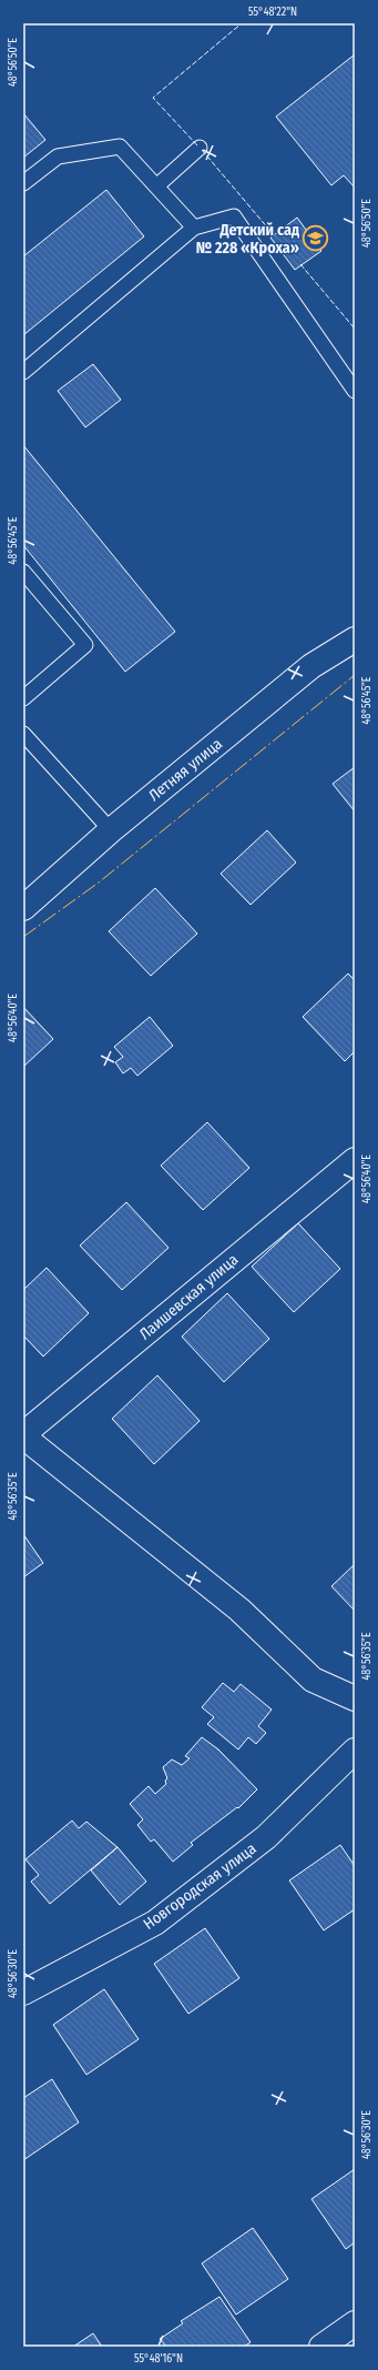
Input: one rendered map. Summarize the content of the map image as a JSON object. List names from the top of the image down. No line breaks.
{"streets":{"street":["Летняя улица","Лаишевская улица","Новгородская улица"]},"places":{"school or university":["Детский сад № 228 «Кроха»"]},"coordinates":["55°48'22\"N","48°56'50\"E","48°56'45\"E","48°56'40\"E","48°56'35\"E","48°56'30\"E","55°48'16\"N"]}
